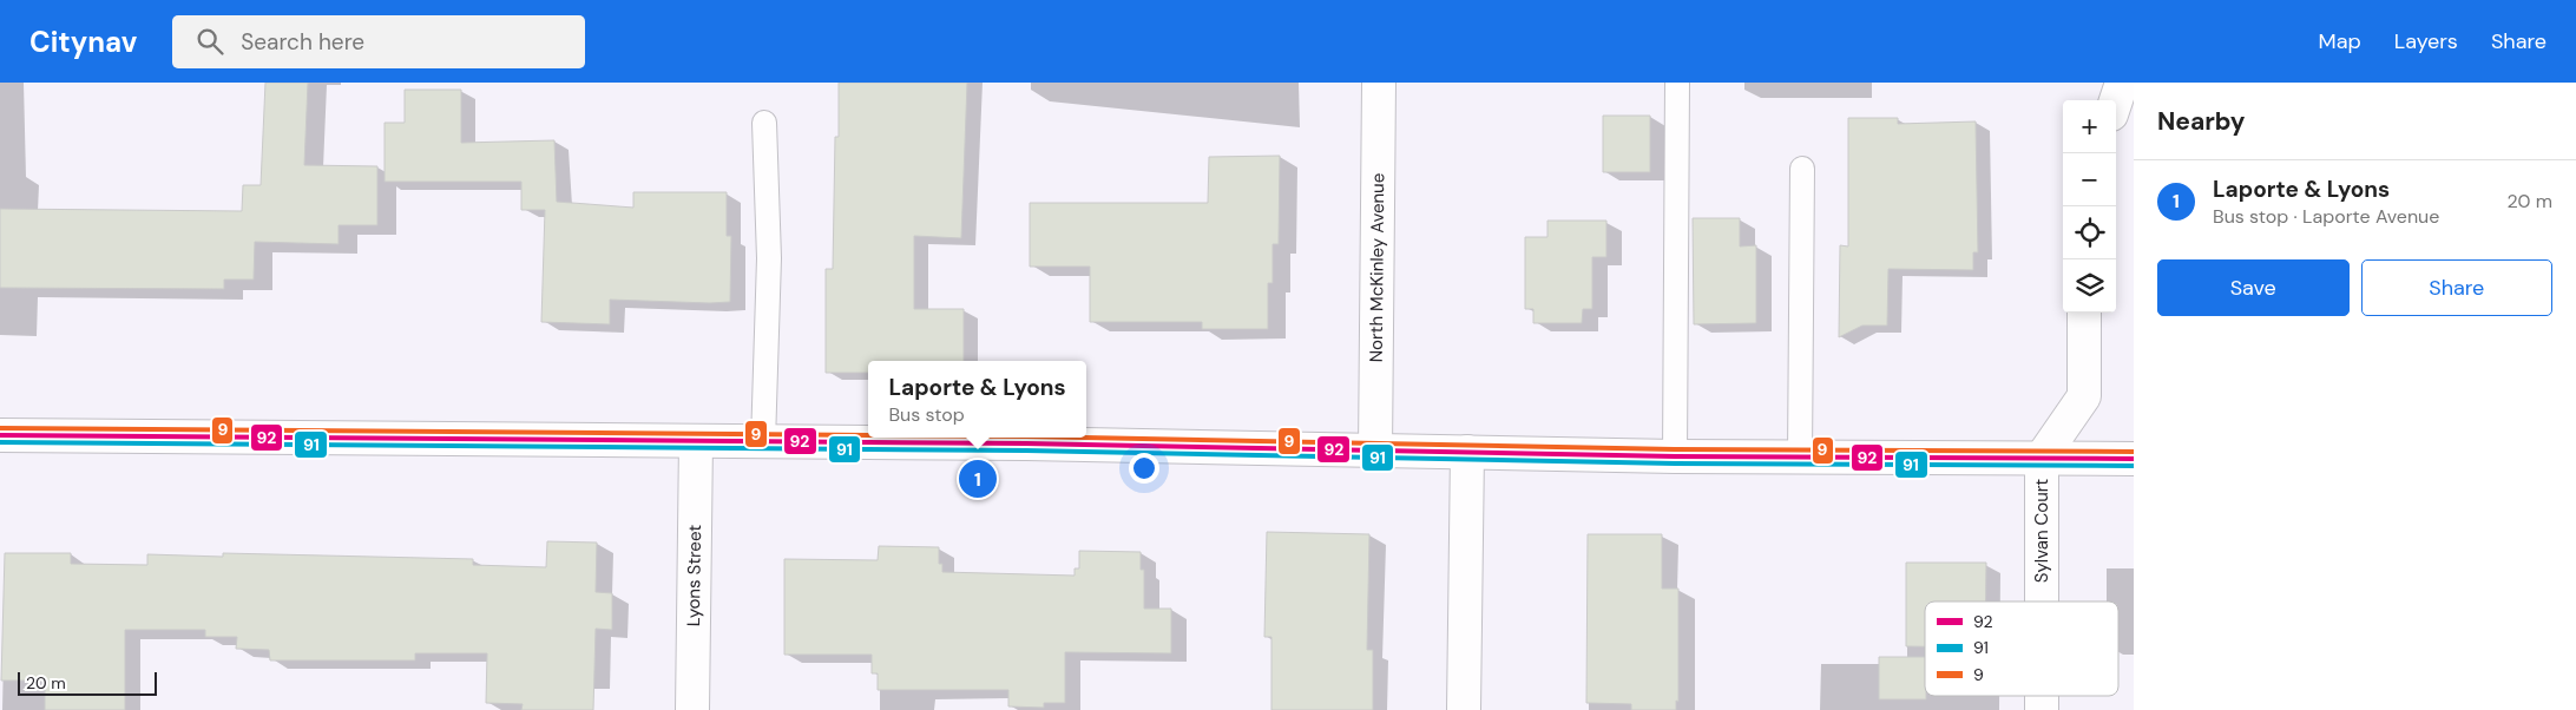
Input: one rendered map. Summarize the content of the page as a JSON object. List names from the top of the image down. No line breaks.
{"streets":{"street":["North McKinley Avenue","Sylvan Court","Lyons Street"]},"lines":["transit line 9","transit line 92","transit line 91"],"legend":["92","91","9"],"scale_bar":"20 m","page":{"header":"Citynav","search":"Search here","nav":["Map","Layers","Share"],"heading":"Nearby","map_buttons":["+","−"],"list":[{"mark":"1","name":"Laporte & Lyons","note":"Bus stop · Laporte Avenue","value":"20 m"}],"buttons":["Save","Share"],"popup":["Laporte & Lyons","Bus stop"],"pins":"1","scale":"20 m"}}
